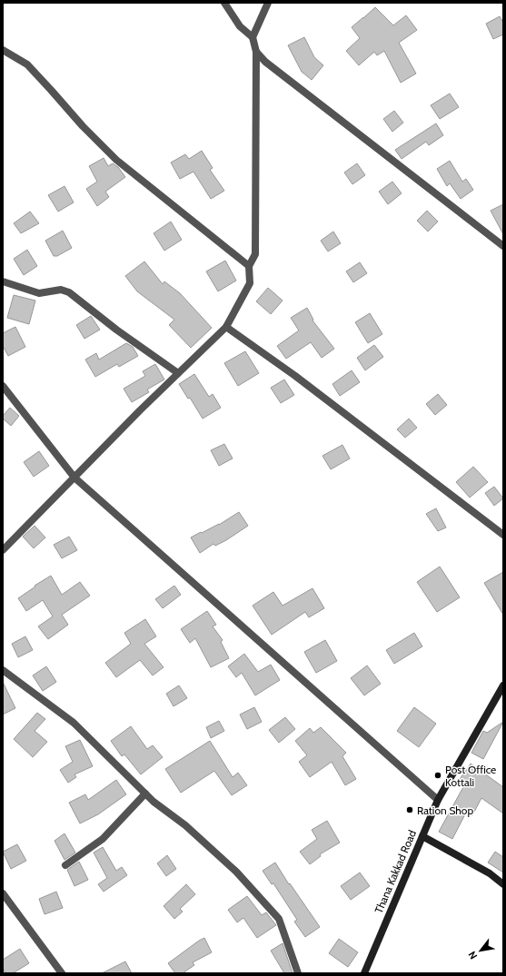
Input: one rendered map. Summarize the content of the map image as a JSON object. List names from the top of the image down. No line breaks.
{"streets":{"main road":["Thana Kakkad Road"]},"places":["Post Office Kottali","Ration Shop"],"north":"bottom left"}
